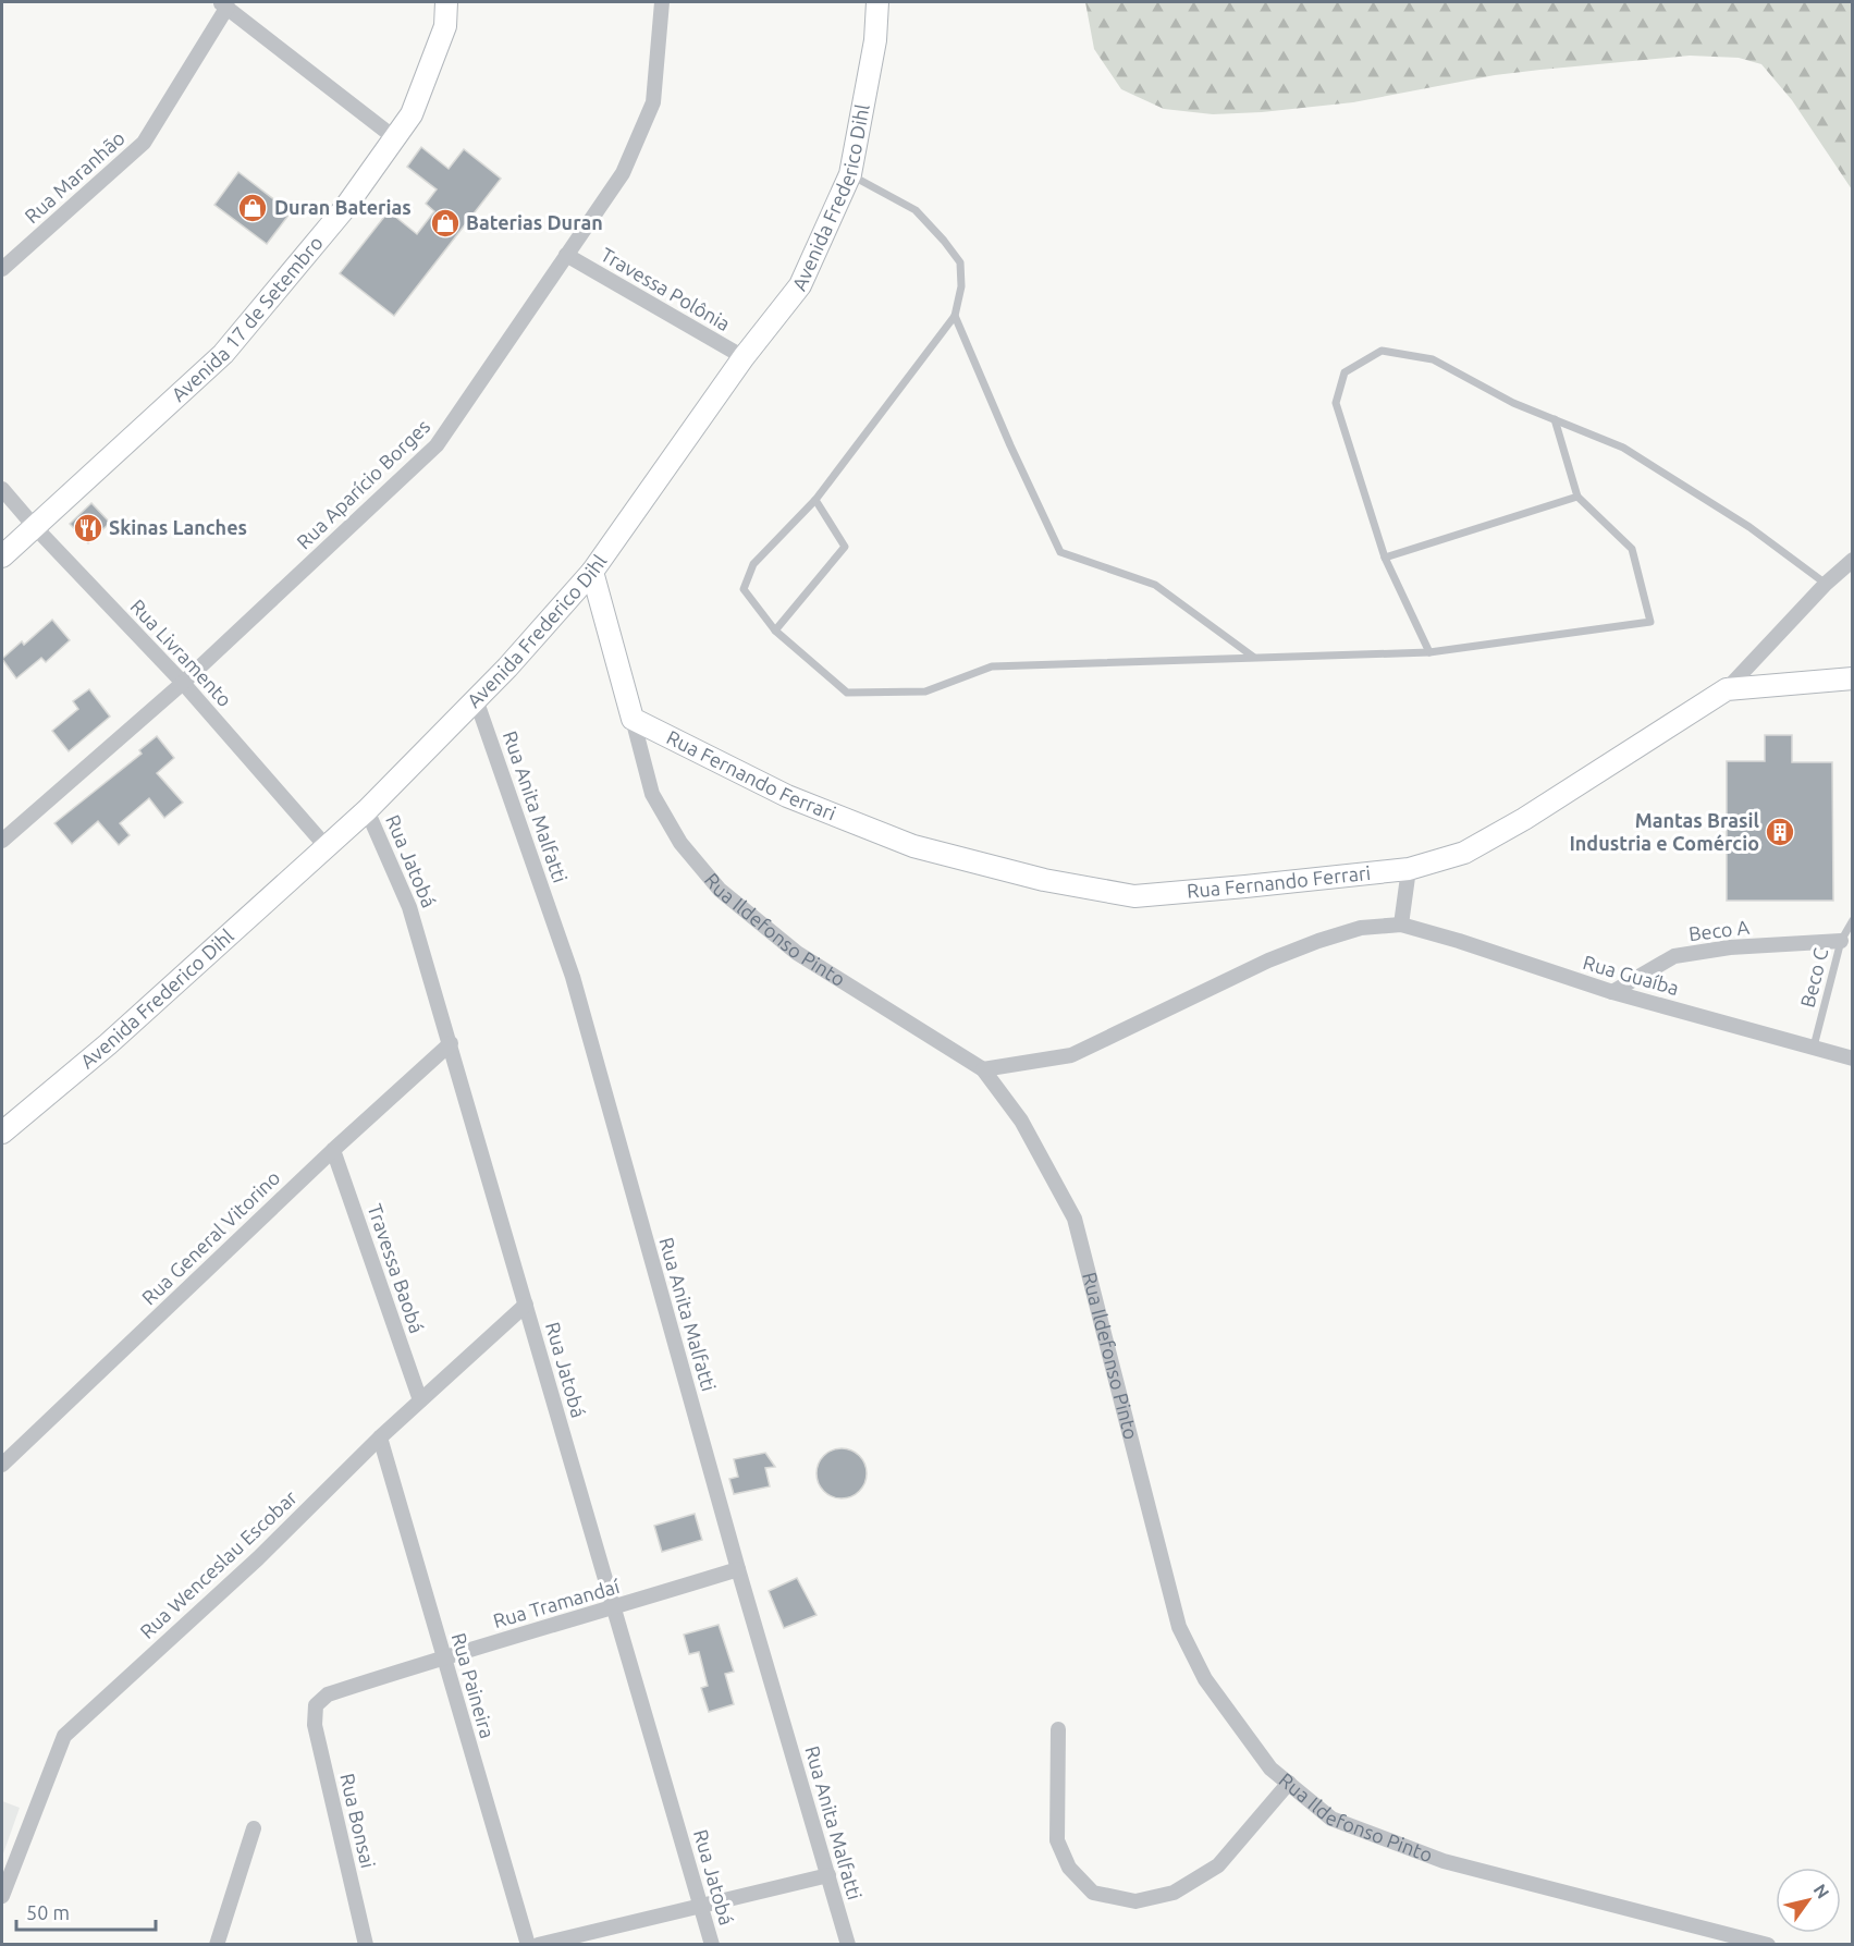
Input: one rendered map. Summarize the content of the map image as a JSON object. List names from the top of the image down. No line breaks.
{"streets":{"main road":["Avenida Frederico Dihl","Avenida 17 de Setembro","Rua Fernando Ferrari","Rua Ildefonso Pinto"],"street":["Rua Maranhão","Travessa Polônia","Rua Aparício Borges","Rua Livramento","Rua Anita Malfatti","Rua Jatobá","Beco A","Rua Guaíba","Rua General Vitorino","Travessa Baobá","Rua Wenceslau Escobar","Rua Tramandaí","Rua Paineira","Rua Bonsai"],"lane":["Beco C"]},"crossings":[["Avenida Frederico Dihl","Travessa Polônia"],["Avenida Frederico Dihl","Rua Livramento"],["Avenida Frederico Dihl","Rua Anita Malfatti"],["Avenida Frederico Dihl","Rua Jatobá"],["Avenida Frederico Dihl","Rua Ildefonso Pinto"],["Travessa Polônia","Rua Aparício Borges"],["Avenida 17 de Setembro","Rua Livramento"],["Rua Aparício Borges","Rua Livramento"],["Rua Fernando Ferrari","Rua Ildefonso Pinto"],["Rua Anita Malfatti","Rua Tramandaí"],["Rua Jatobá","Rua General Vitorino"],["Rua Jatobá","Rua Wenceslau Escobar"],["Rua Jatobá","Rua Tramandaí"],["Rua Ildefonso Pinto","Rua Guaíba"],["Beco A","Rua Guaíba"],["Beco A","Beco C"],["Rua Guaíba","Beco C"],["Rua General Vitorino","Travessa Baobá"],["Travessa Baobá","Rua Wenceslau Escobar"],["Rua Wenceslau Escobar","Rua Paineira"],["Rua Tramandaí","Rua Paineira"],["Rua Tramandaí","Rua Bonsai"]],"places":{"shop":["Duran Baterias","Baterias Duran"],"restaurant":["Skinas Lanches"],"building":["Mantas Brasil Industria e Comércio"]},"scale_bar":"50 m","north":"top right"}
